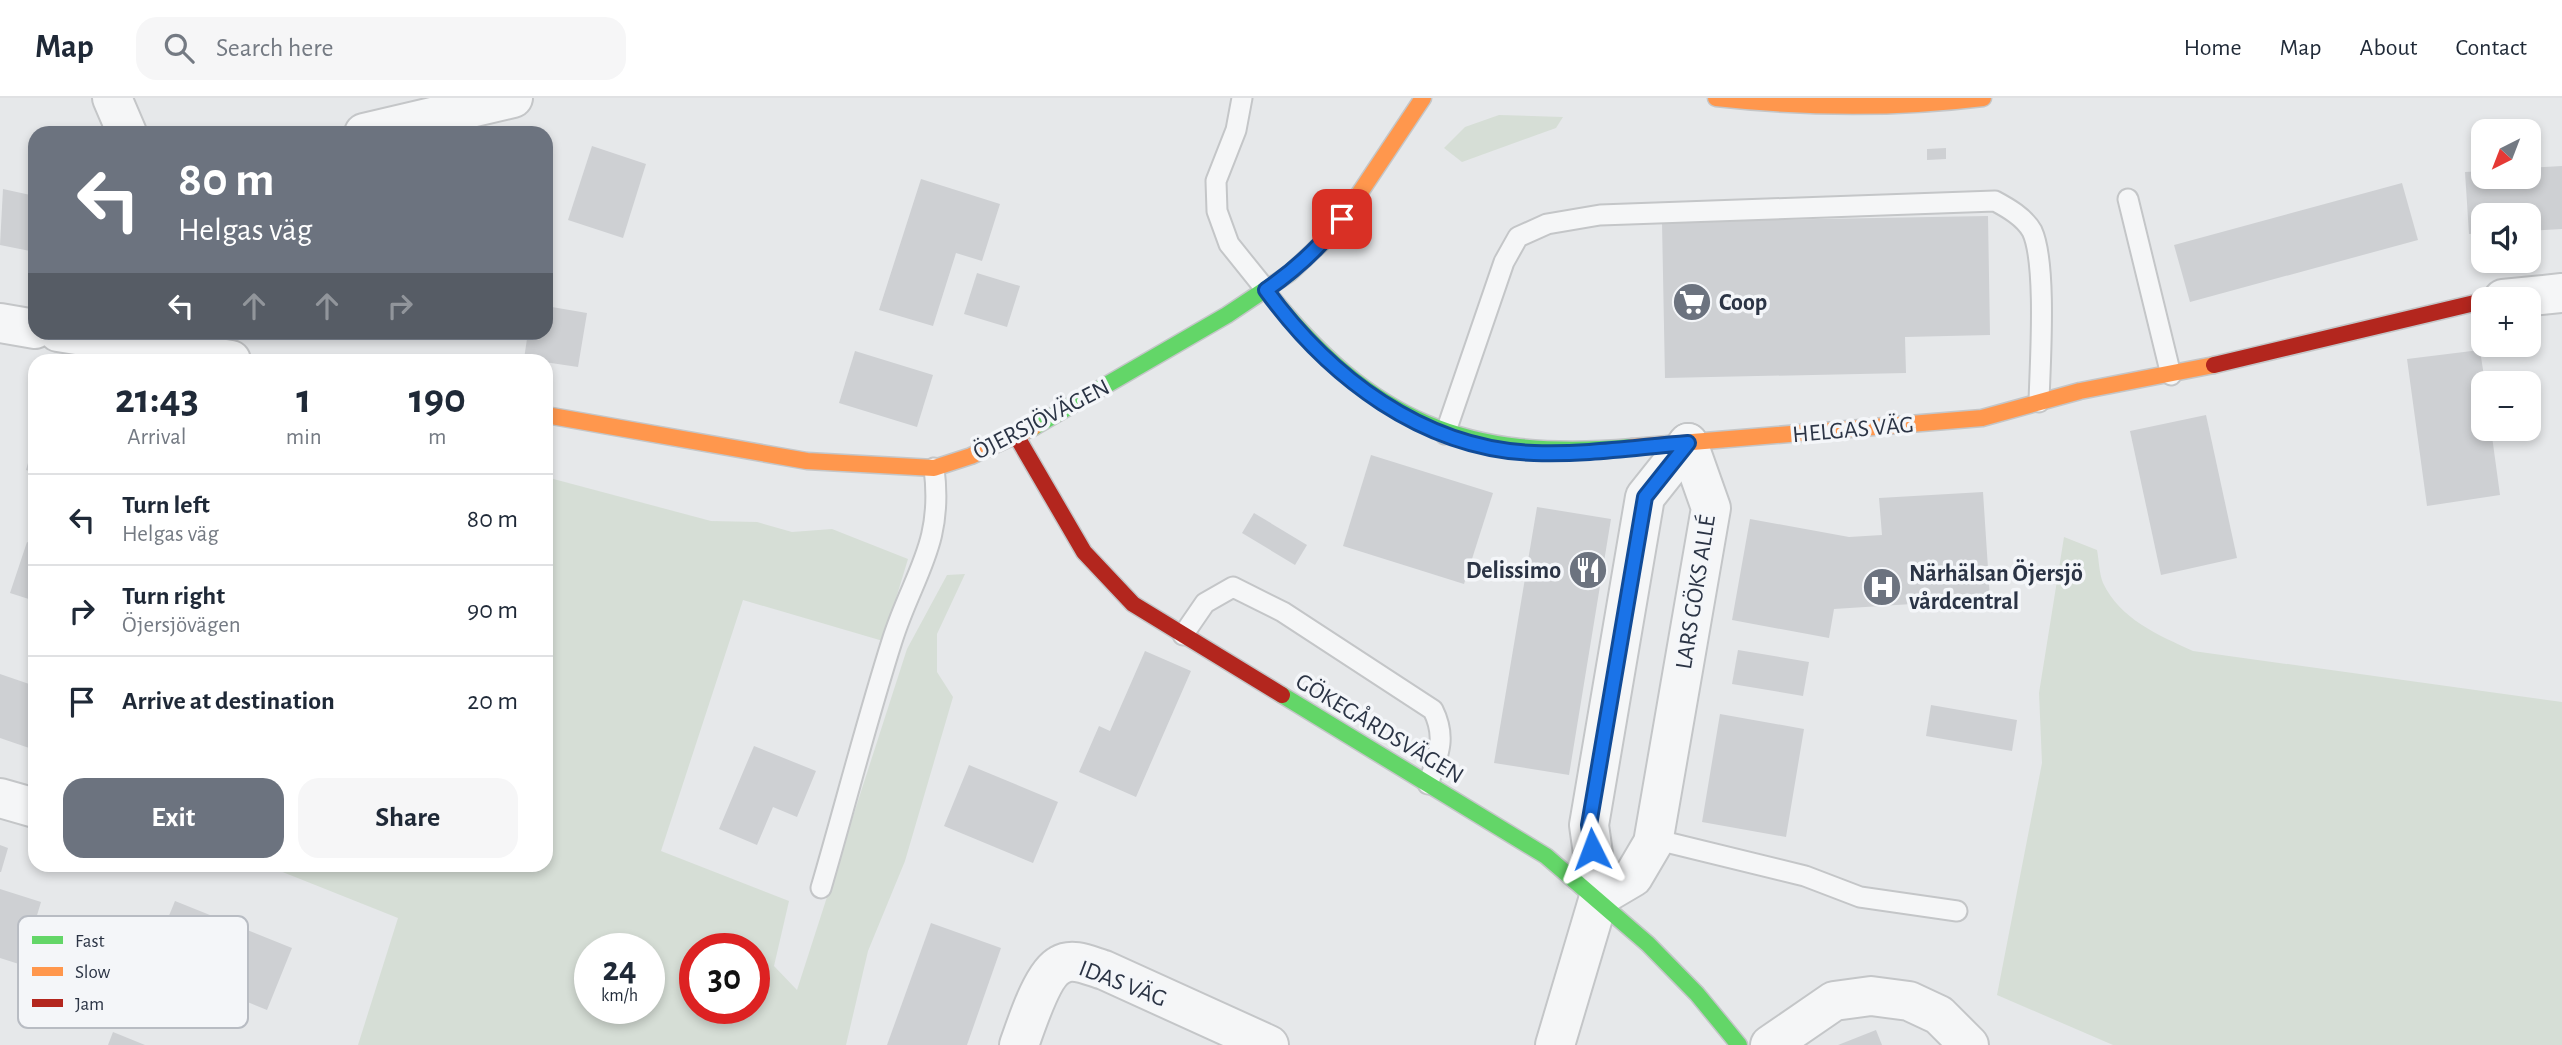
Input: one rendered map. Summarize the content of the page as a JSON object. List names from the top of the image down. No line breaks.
{"streets":{"street":["ÖJERSJÖVÄGEN","HELGAS VÄG","LARS GÖKS ALLÉ","GÖKEGÅRDSVÄGEN","IDAS VÄG"]},"crossings":[["ÖJERSJÖVÄGEN","HELGAS VÄG"],["ÖJERSJÖVÄGEN","GÖKEGÅRDSVÄGEN"],["HELGAS VÄG","LARS GÖKS ALLÉ"],["LARS GÖKS ALLÉ","GÖKEGÅRDSVÄGEN"]],"places":{"supermarket":["Coop"],"restaurant":["Delissimo"],"hospital":["Närhälsan Öjersjö vårdcentral"]},"legend":["Fast","Slow","Jam"],"north":"bottom left","page":{"header":"Map","search":"Search here","nav":["Home","Map","About","Contact"],"map_buttons":["+","−"],"turn":["80 m","Helgas väg"],"eta":["21:43","Arrival","1","min","190","m"],"list":[{"name":"Turn left","note":"Helgas väg","value":"80 m"},{"name":"Turn right","note":"Öjersjövägen","value":"90 m"},{"name":"Arrive at destination","value":"20 m"}],"buttons":["Exit","Share"],"speed":"24 km/h","limit":"30"}}
